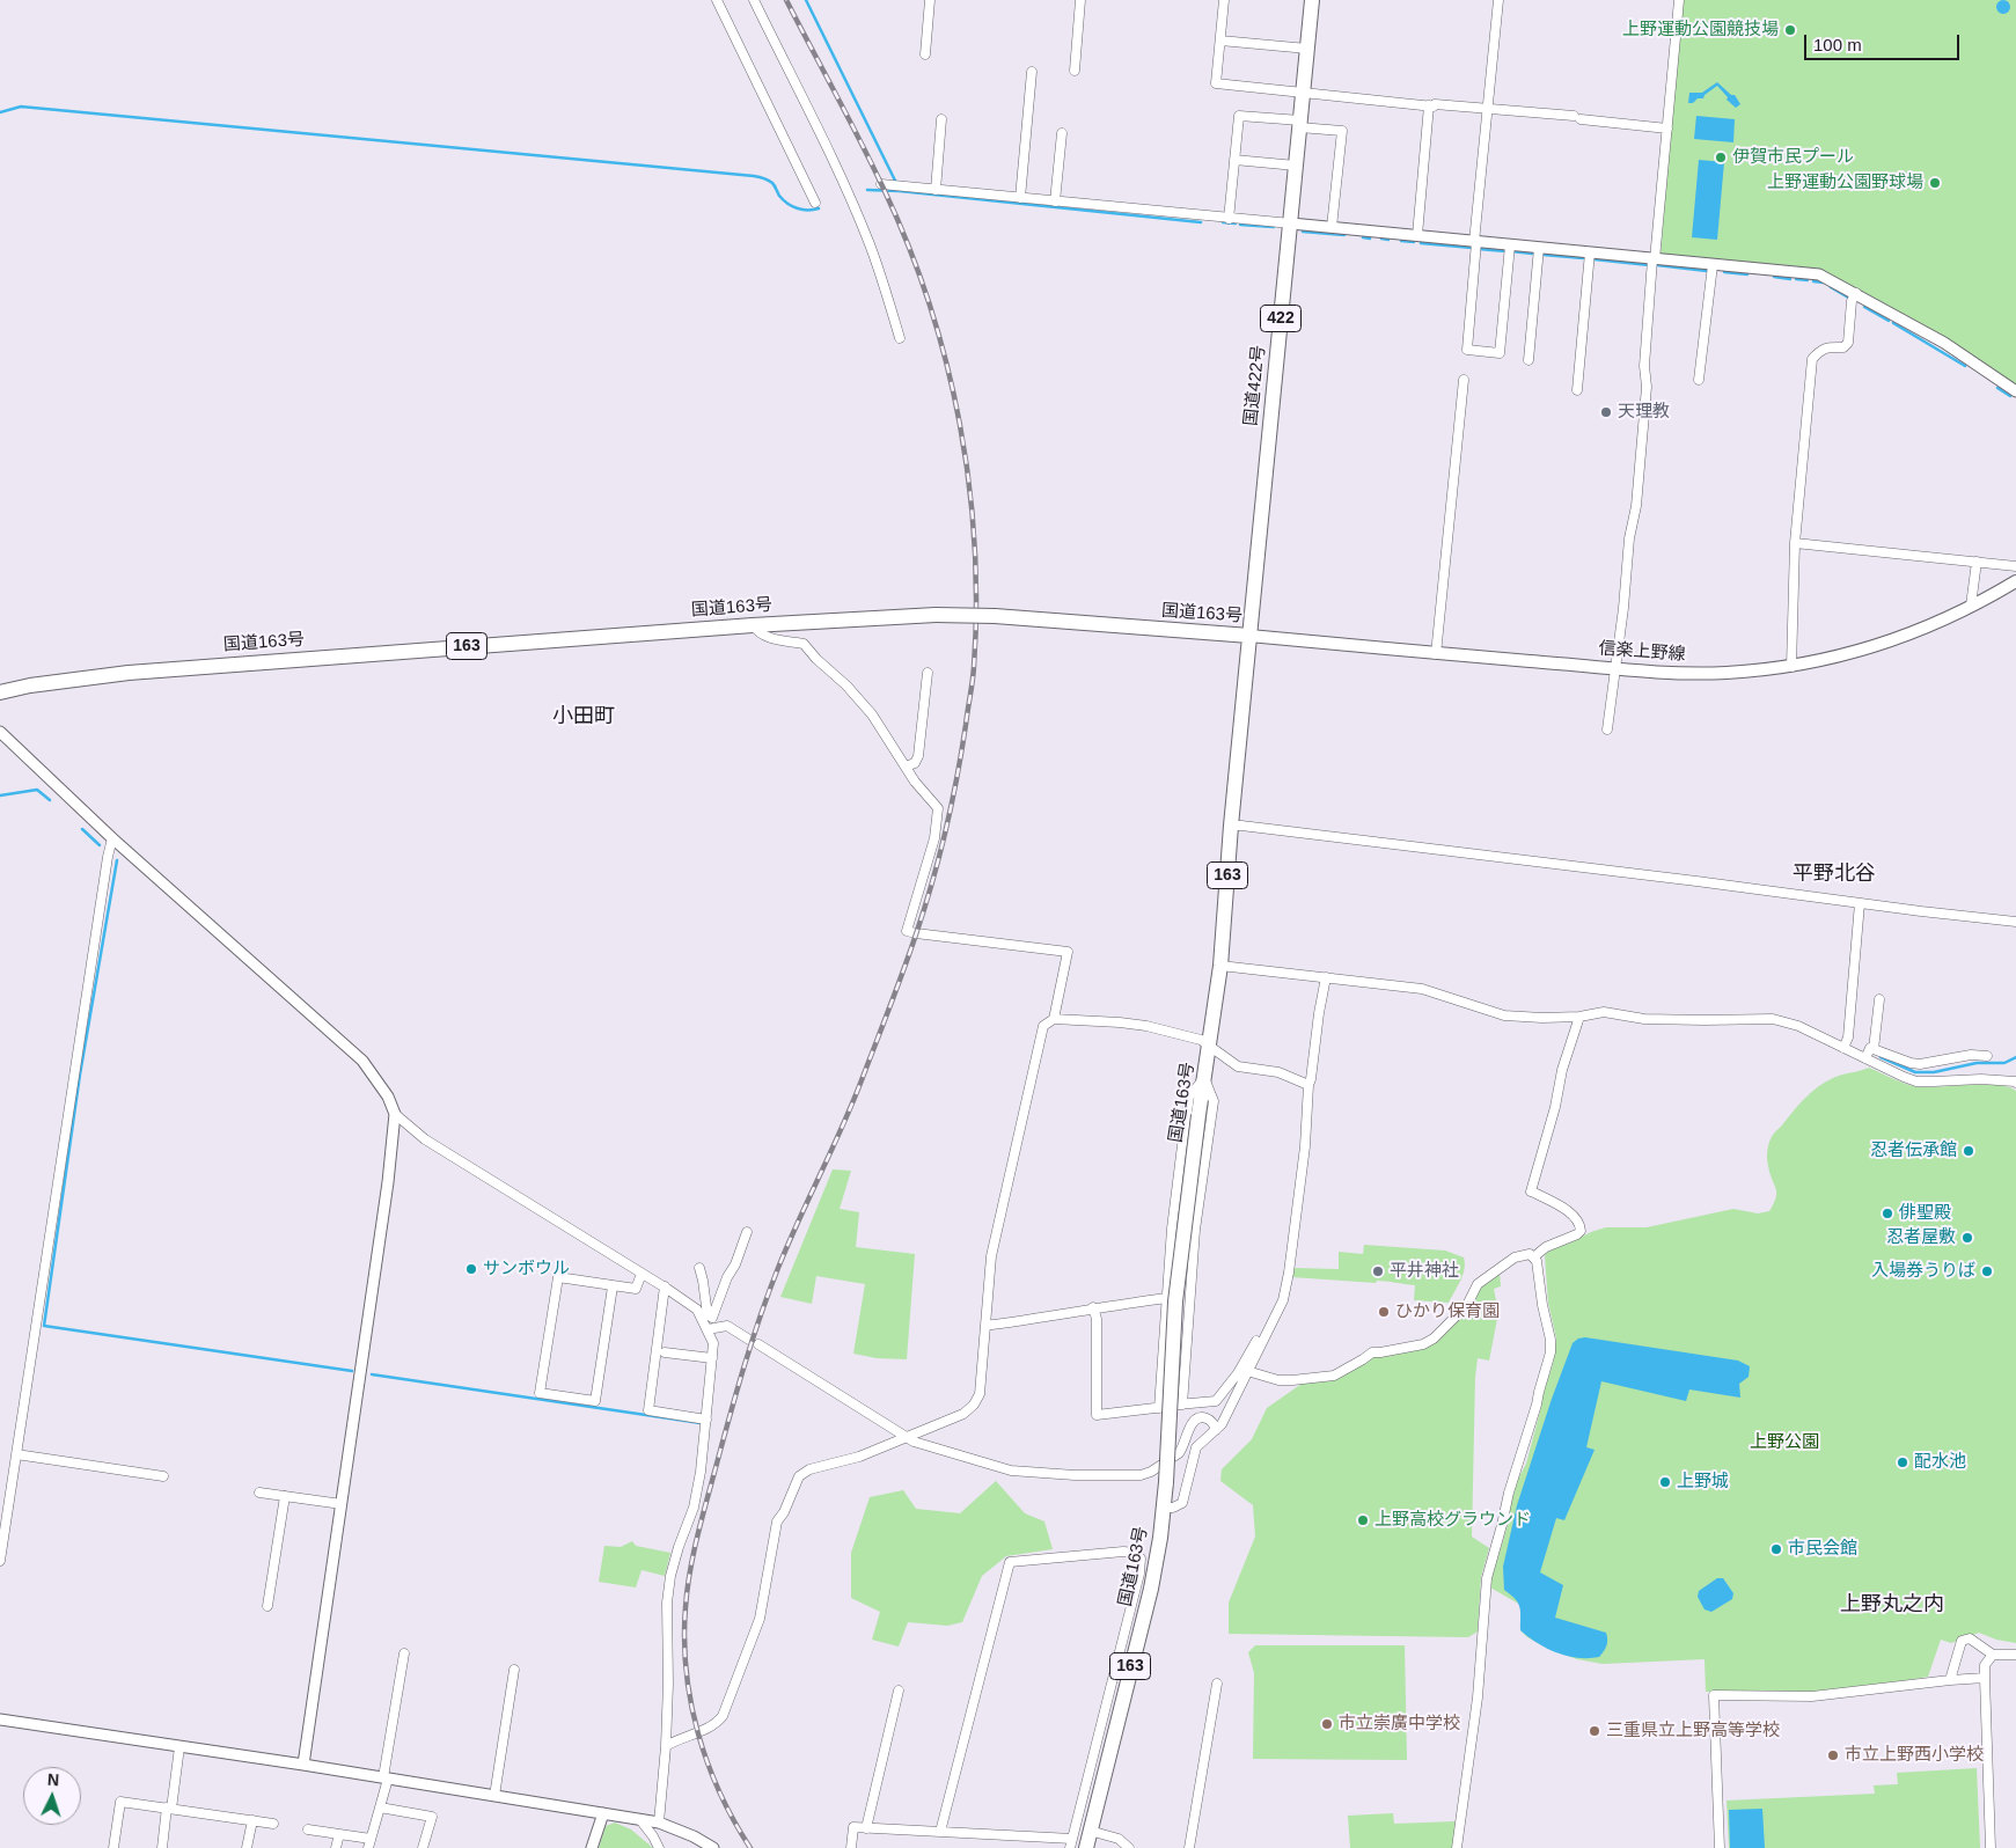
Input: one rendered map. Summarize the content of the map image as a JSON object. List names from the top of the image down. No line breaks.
{"streets":{"highway":["422","国道422号","国道163号","163"],"main road":["信楽上野線"]},"crossings":[["国道422号","国道163号"],["国道422号","信楽上野線"],["国道163号","信楽上野線"]],"districts":["小田町","平野北谷","上野丸之内"],"parks":["上野公園"],"places":["上野運動公園競技場","伊賀市民プール","上野運動公園野球場","天理教","忍者伝承館","俳聖殿","忍者屋敷","サンボウル","平井神社","入場券うりば","ひかり保育園","配水池","上野城","上野高校グラウンド","市民会館","市立崇廣中学校","三重県立上野高等学校","市立上野西小学校"],"scale_bar":"100 m","north":"top"}
